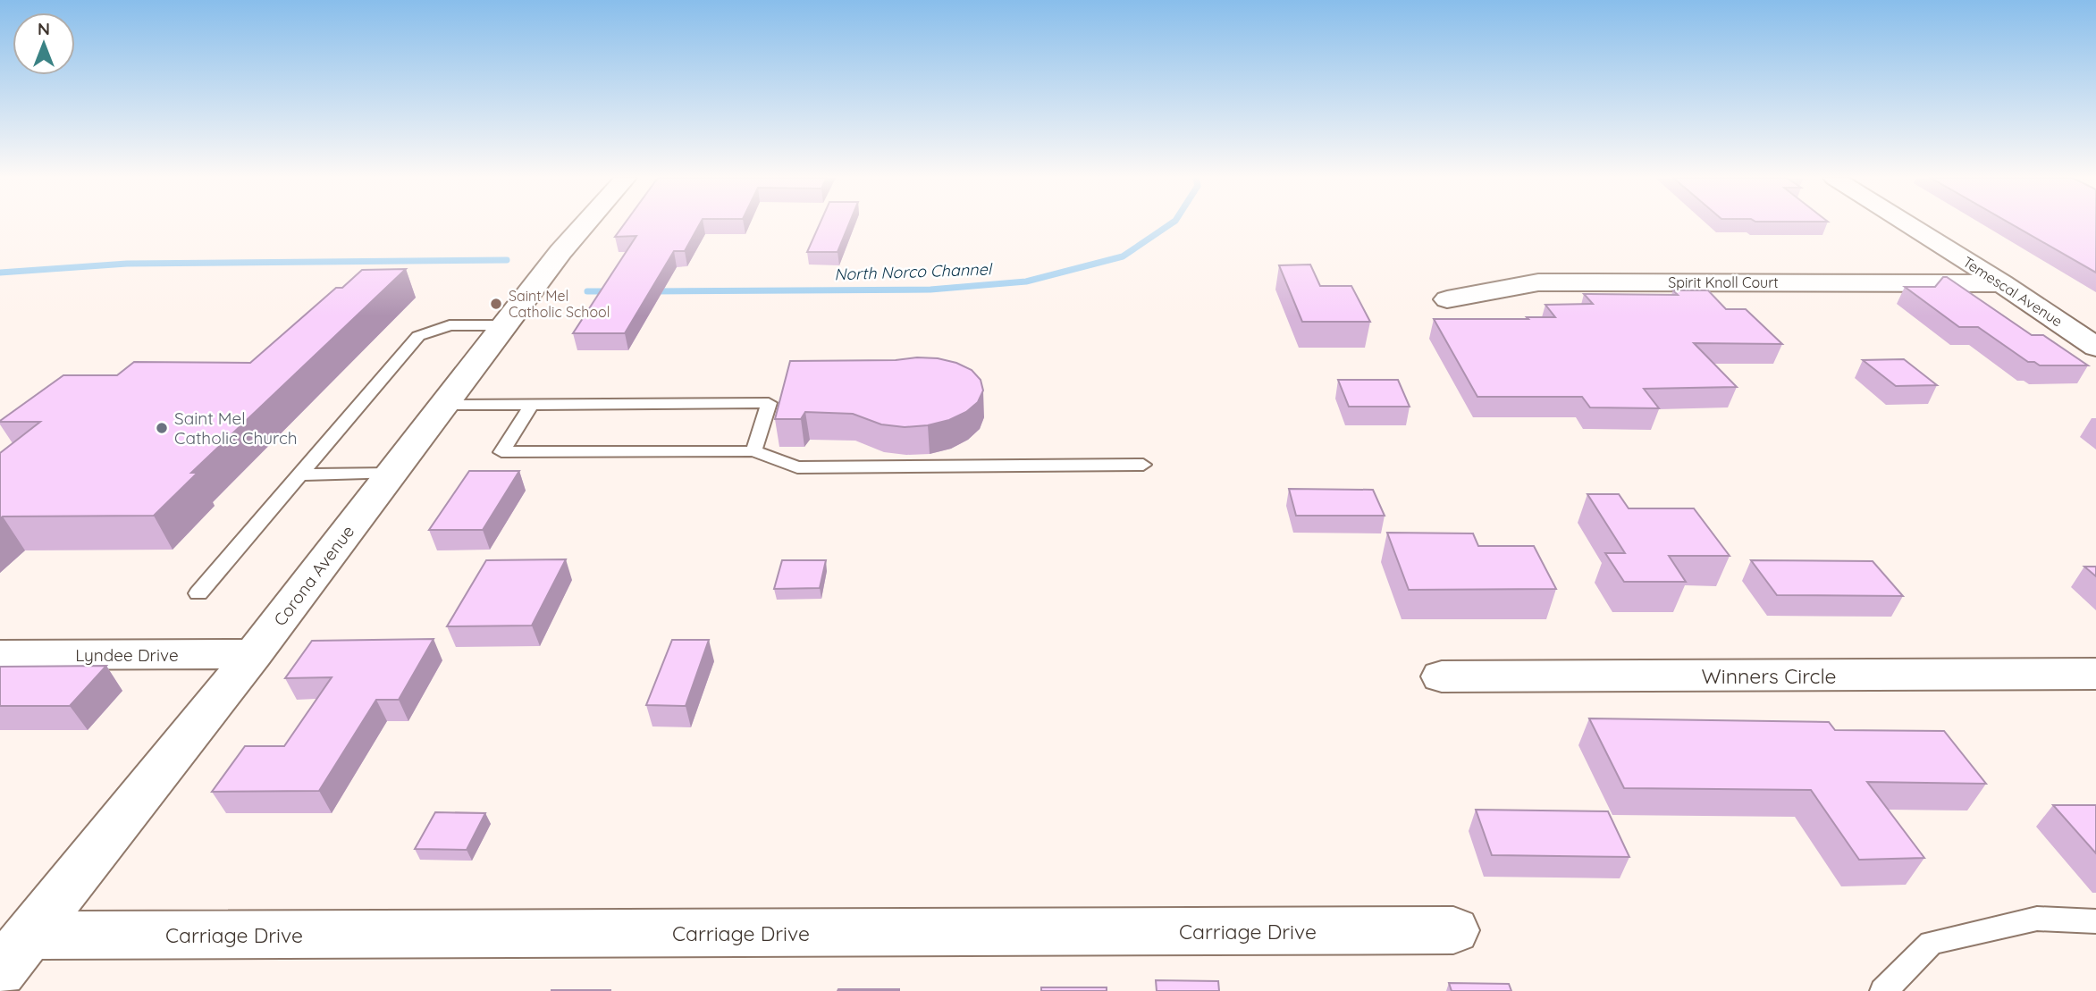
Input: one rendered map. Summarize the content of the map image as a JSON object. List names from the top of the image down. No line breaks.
{"streets":{"street":["Spirit Knoll Court","Temescal Avenue","Corona Avenue","Lyndee Drive","Winners Circle","Carriage Drive"]},"crossings":[["Spirit Knoll Court","Temescal Avenue"],["Corona Avenue","Lyndee Drive"],["Corona Avenue","Carriage Drive"]],"water":["North Norco Channel"],"places":["Saint Mel Catholic School","Saint Mel Catholic Church"],"north":"top"}
